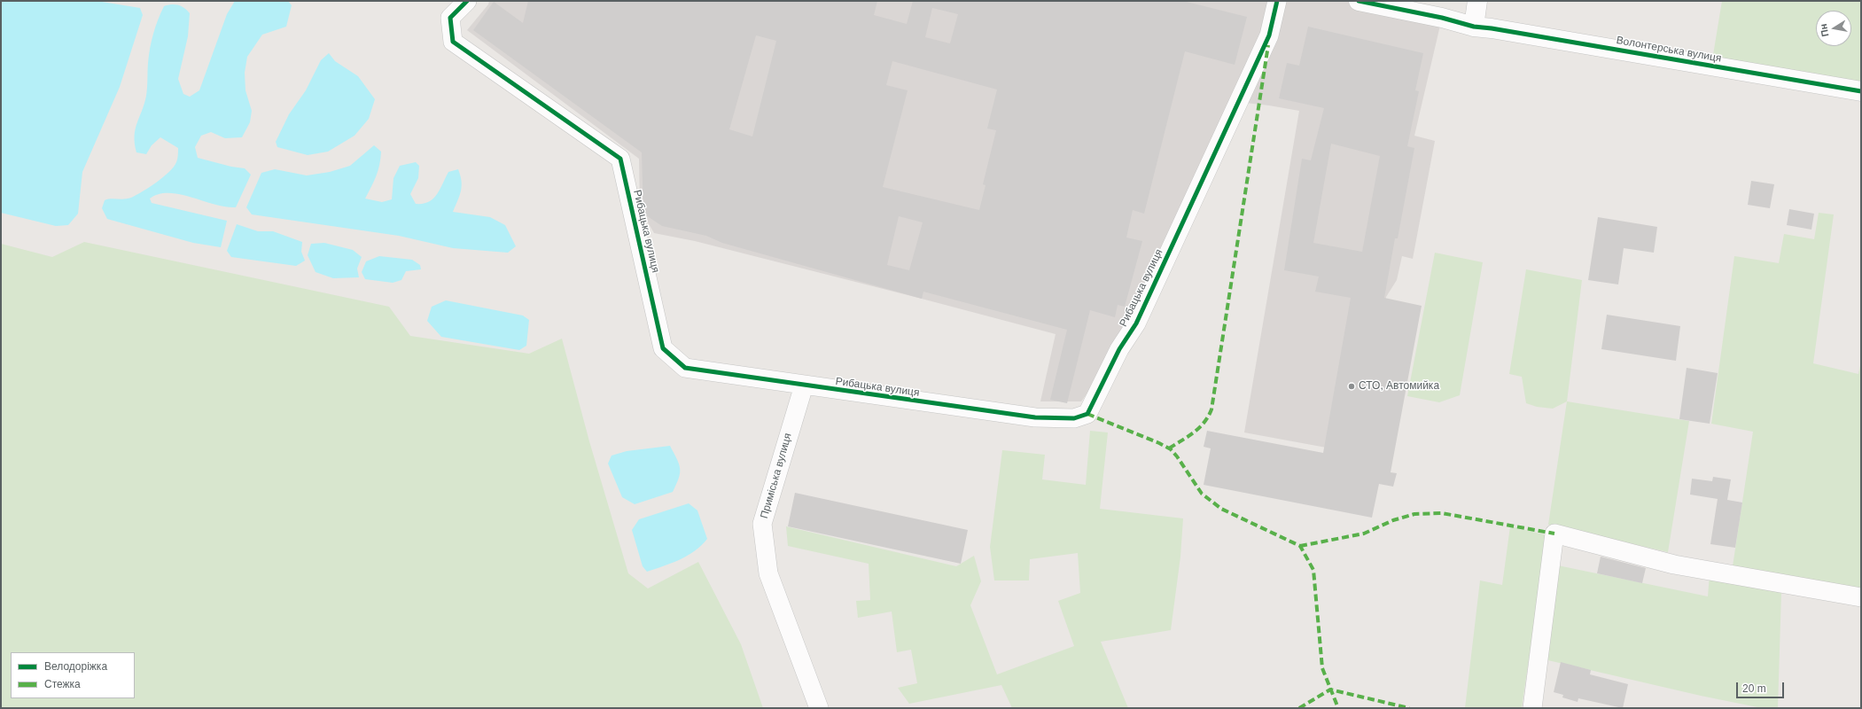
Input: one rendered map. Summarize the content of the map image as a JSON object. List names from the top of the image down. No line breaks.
{"streets":{"street":["Волонтерська вулиця","Рибацька вулиця","Приміська вулиця"]},"crossings":[["Рибацька вулиця","Приміська вулиця"]],"places":["СТО, Автомийка"],"legend":["Велодоріжка","Стежка"],"scale_bar":"20 m","north":"left"}
